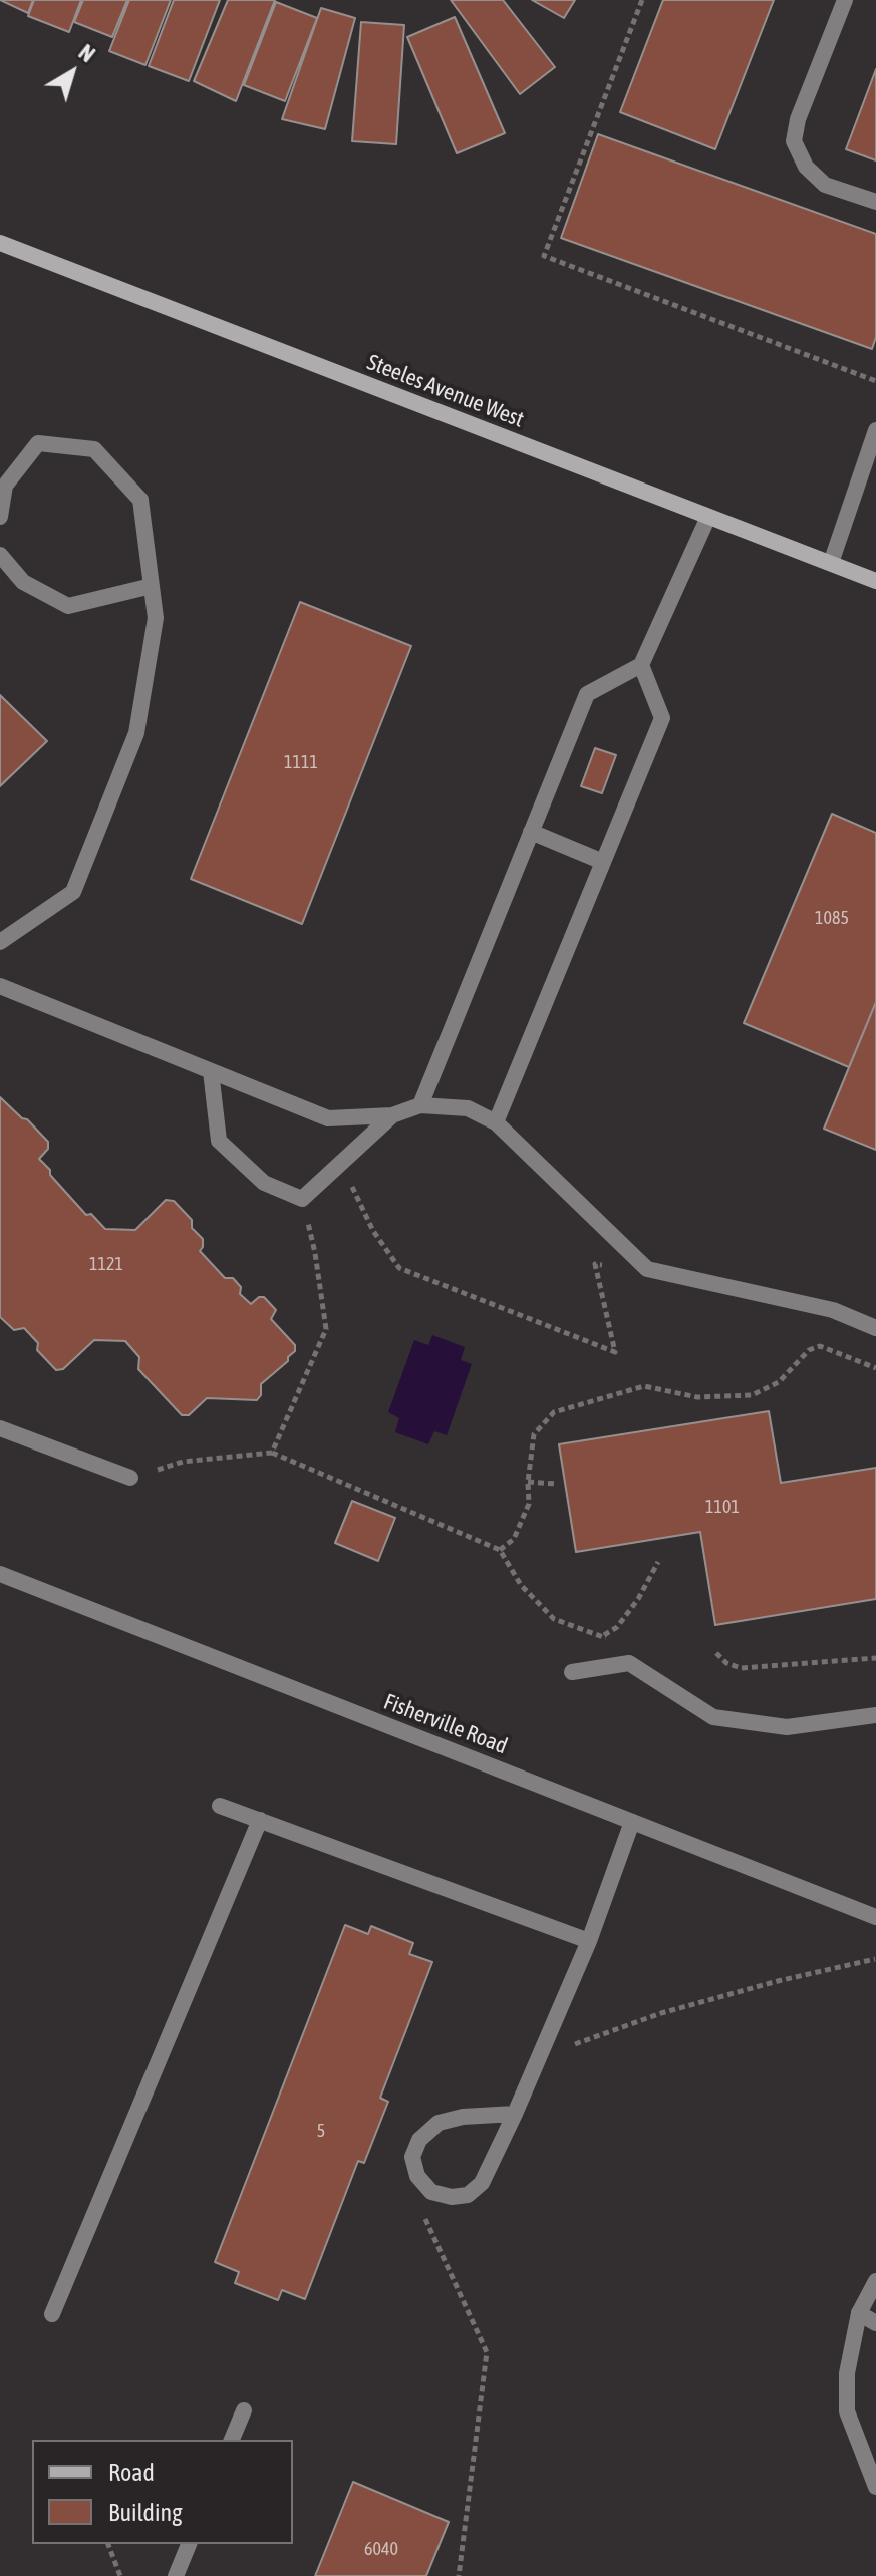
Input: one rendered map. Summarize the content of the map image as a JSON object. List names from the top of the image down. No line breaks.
{"streets":{"main road":["Steeles Avenue West"],"street":["Fisherville Road"]},"house_numbers":["1111","1085","1121","1101","5","6040"],"legend":["Road","Building"],"north":"top right"}
